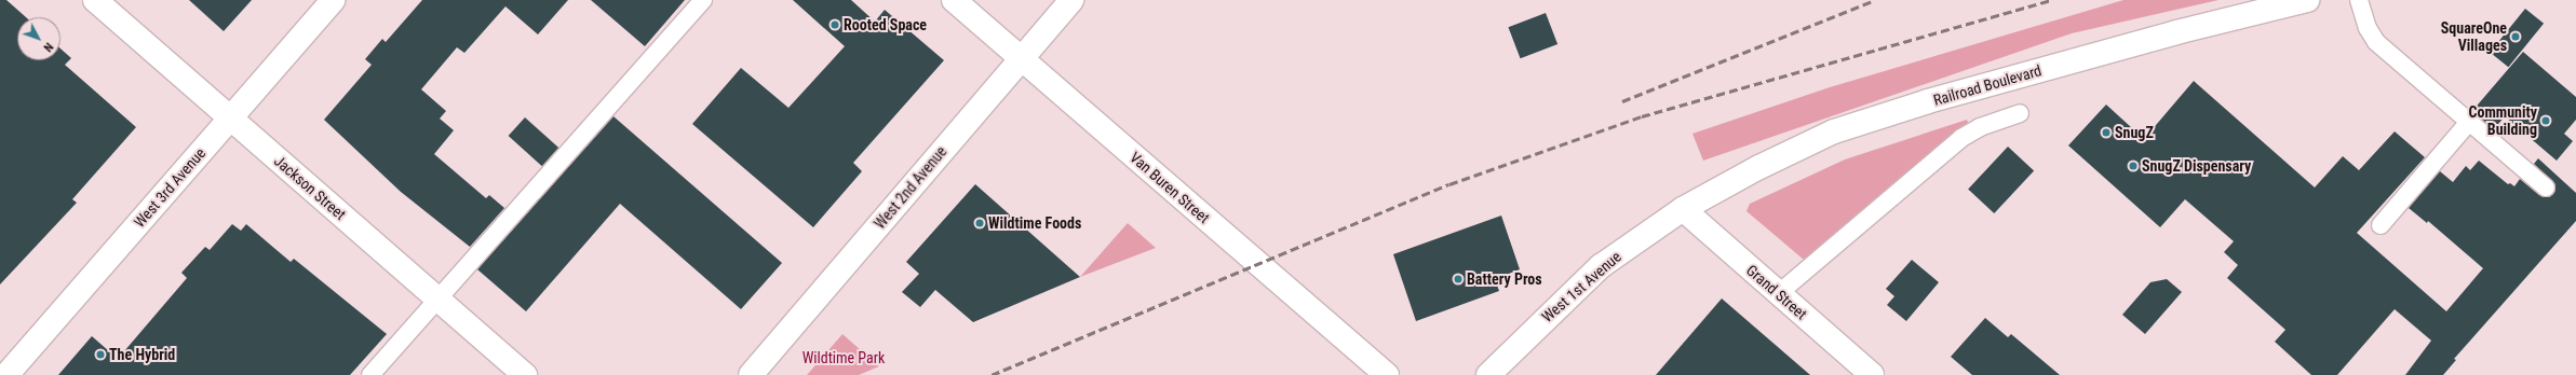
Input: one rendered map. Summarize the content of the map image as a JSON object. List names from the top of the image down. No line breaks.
{"streets":{"street":["Railroad Boulevard","West 3rd Avenue","Jackson Street","West 2nd Avenue","Van Buren Street","West 1st Avenue","Grand Street"]},"crossings":[["Railroad Boulevard","West 1st Avenue"],["Railroad Boulevard","Grand Street"],["West 3rd Avenue","Jackson Street"],["West 2nd Avenue","Van Buren Street"],["West 1st Avenue","Grand Street"]],"parks":["Wildtime Park"],"places":["Rooted Space","SquareOne Villages","Community Building","SnugZ","SnugZ Dispensary","Wildtime Foods","Battery Pros","The Hybrid"],"north":"bottom right"}
